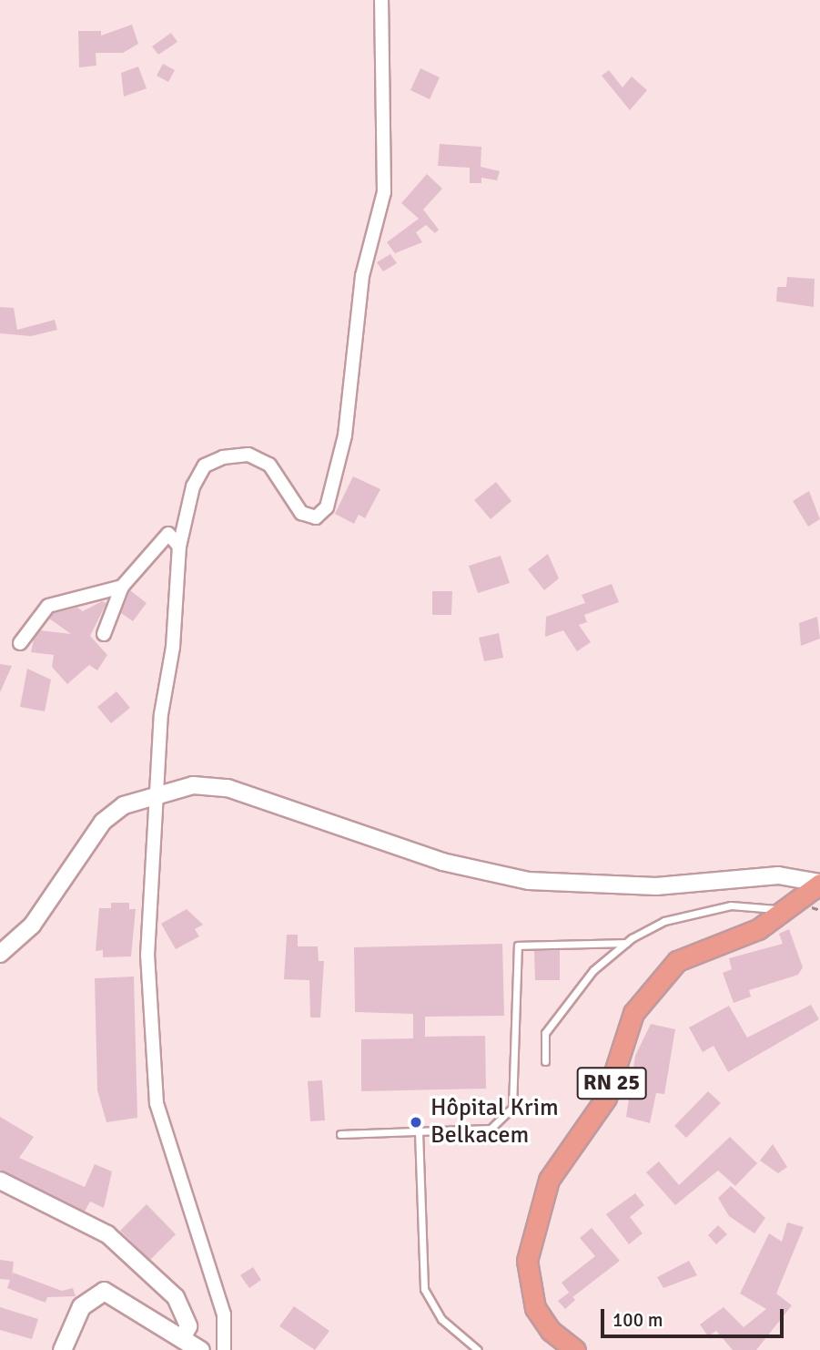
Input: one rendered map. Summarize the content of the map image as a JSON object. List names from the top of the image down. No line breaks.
{"streets":{"main road":["RN 25"]},"places":["Hôpital Krim Belkacem"],"scale_bar":"100 m"}
